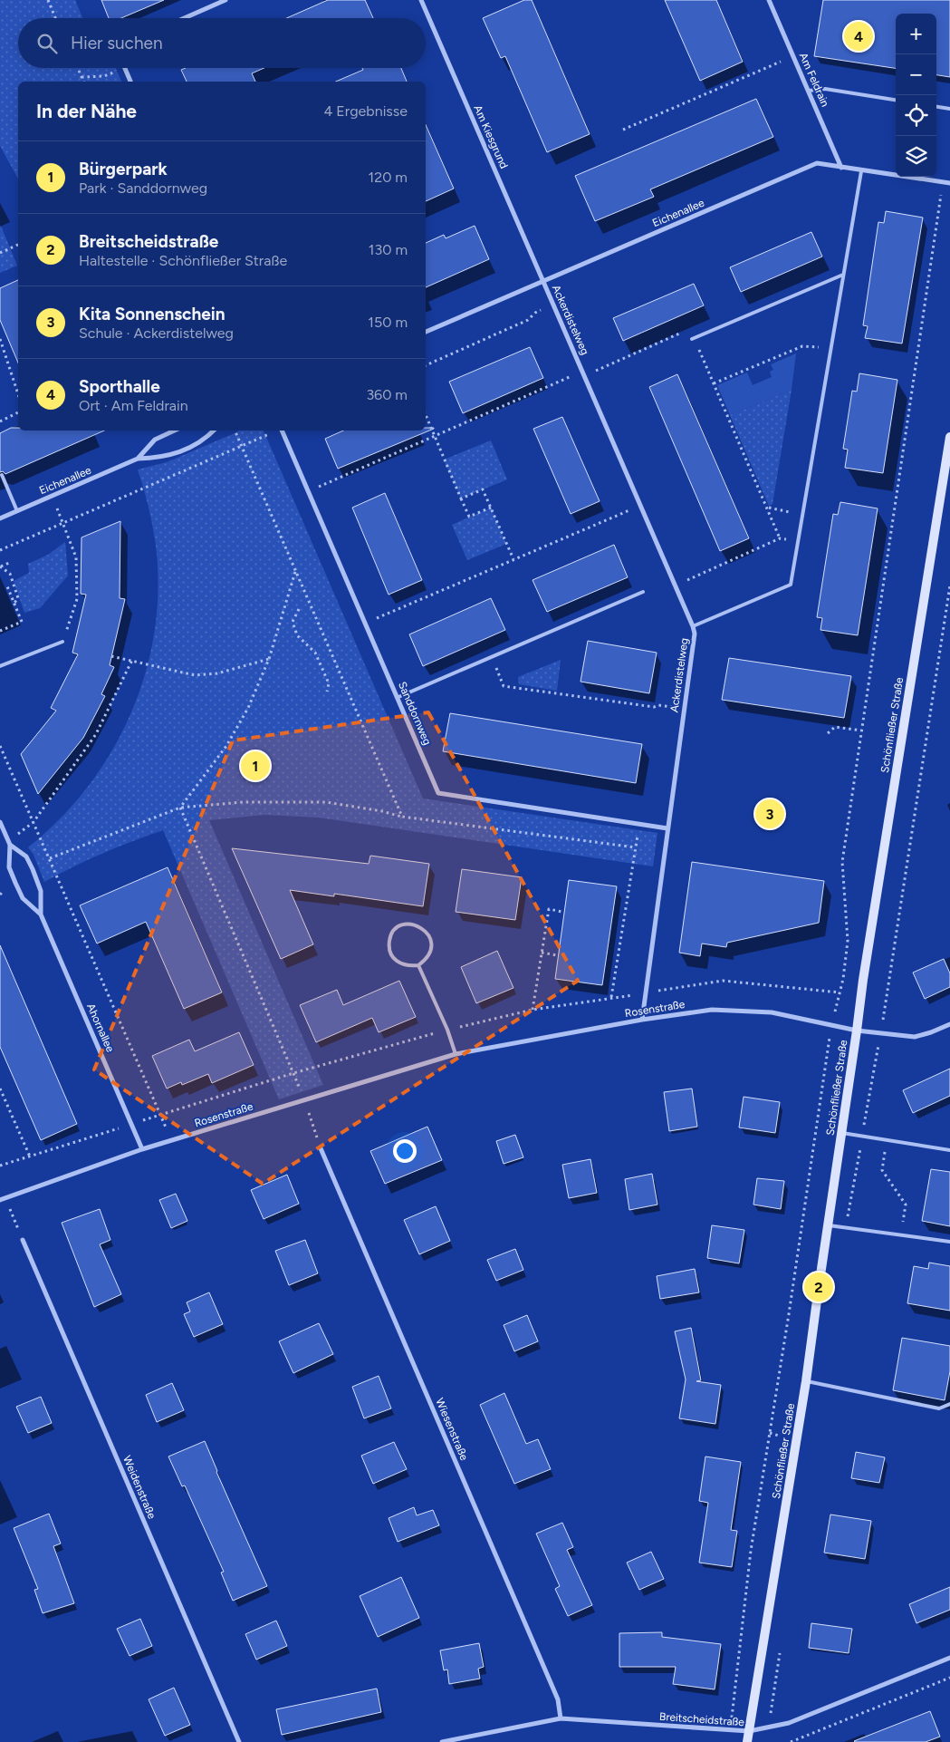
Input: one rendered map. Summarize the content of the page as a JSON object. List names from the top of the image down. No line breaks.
{"streets":{"main road":["Schönfließer Straße"],"street":["Am Feldrain","Am Kiesgrund","Eichenallee","Ackerdistelweg","Sanddornweg","Rosenstraße","Ahornallee","Wiesenstraße","Weidenstraße","Breitscheidstraße"]},"crossings":[["Am Feldrain","Eichenallee"],["Am Kiesgrund","Eichenallee"],["Am Kiesgrund","Ackerdistelweg"],["Eichenallee","Ackerdistelweg"],["Ackerdistelweg","Sanddornweg"],["Ackerdistelweg","Rosenstraße"],["Schönfließer Straße","Rosenstraße"],["Schönfließer Straße","Breitscheidstraße"],["Rosenstraße","Ahornallee"],["Wiesenstraße","Breitscheidstraße"]],"page":{"map_buttons":["+","−"],"search":"Hier suchen","pins":["4","1","3","2"],"heading":["In der Nähe","4 Ergebnisse"],"list":[{"mark":"1","name":"Bürgerpark","note":"Park · Sanddornweg","value":"120 m"},{"mark":"2","name":"Breitscheidstraße","note":"Haltestelle · Schönfließer Straße","value":"130 m"},{"mark":"3","name":"Kita Sonnenschein","note":"Schule · Ackerdistelweg","value":"150 m"},{"mark":"4","name":"Sporthalle","note":"Ort · Am Feldrain","value":"360 m"}]}}
